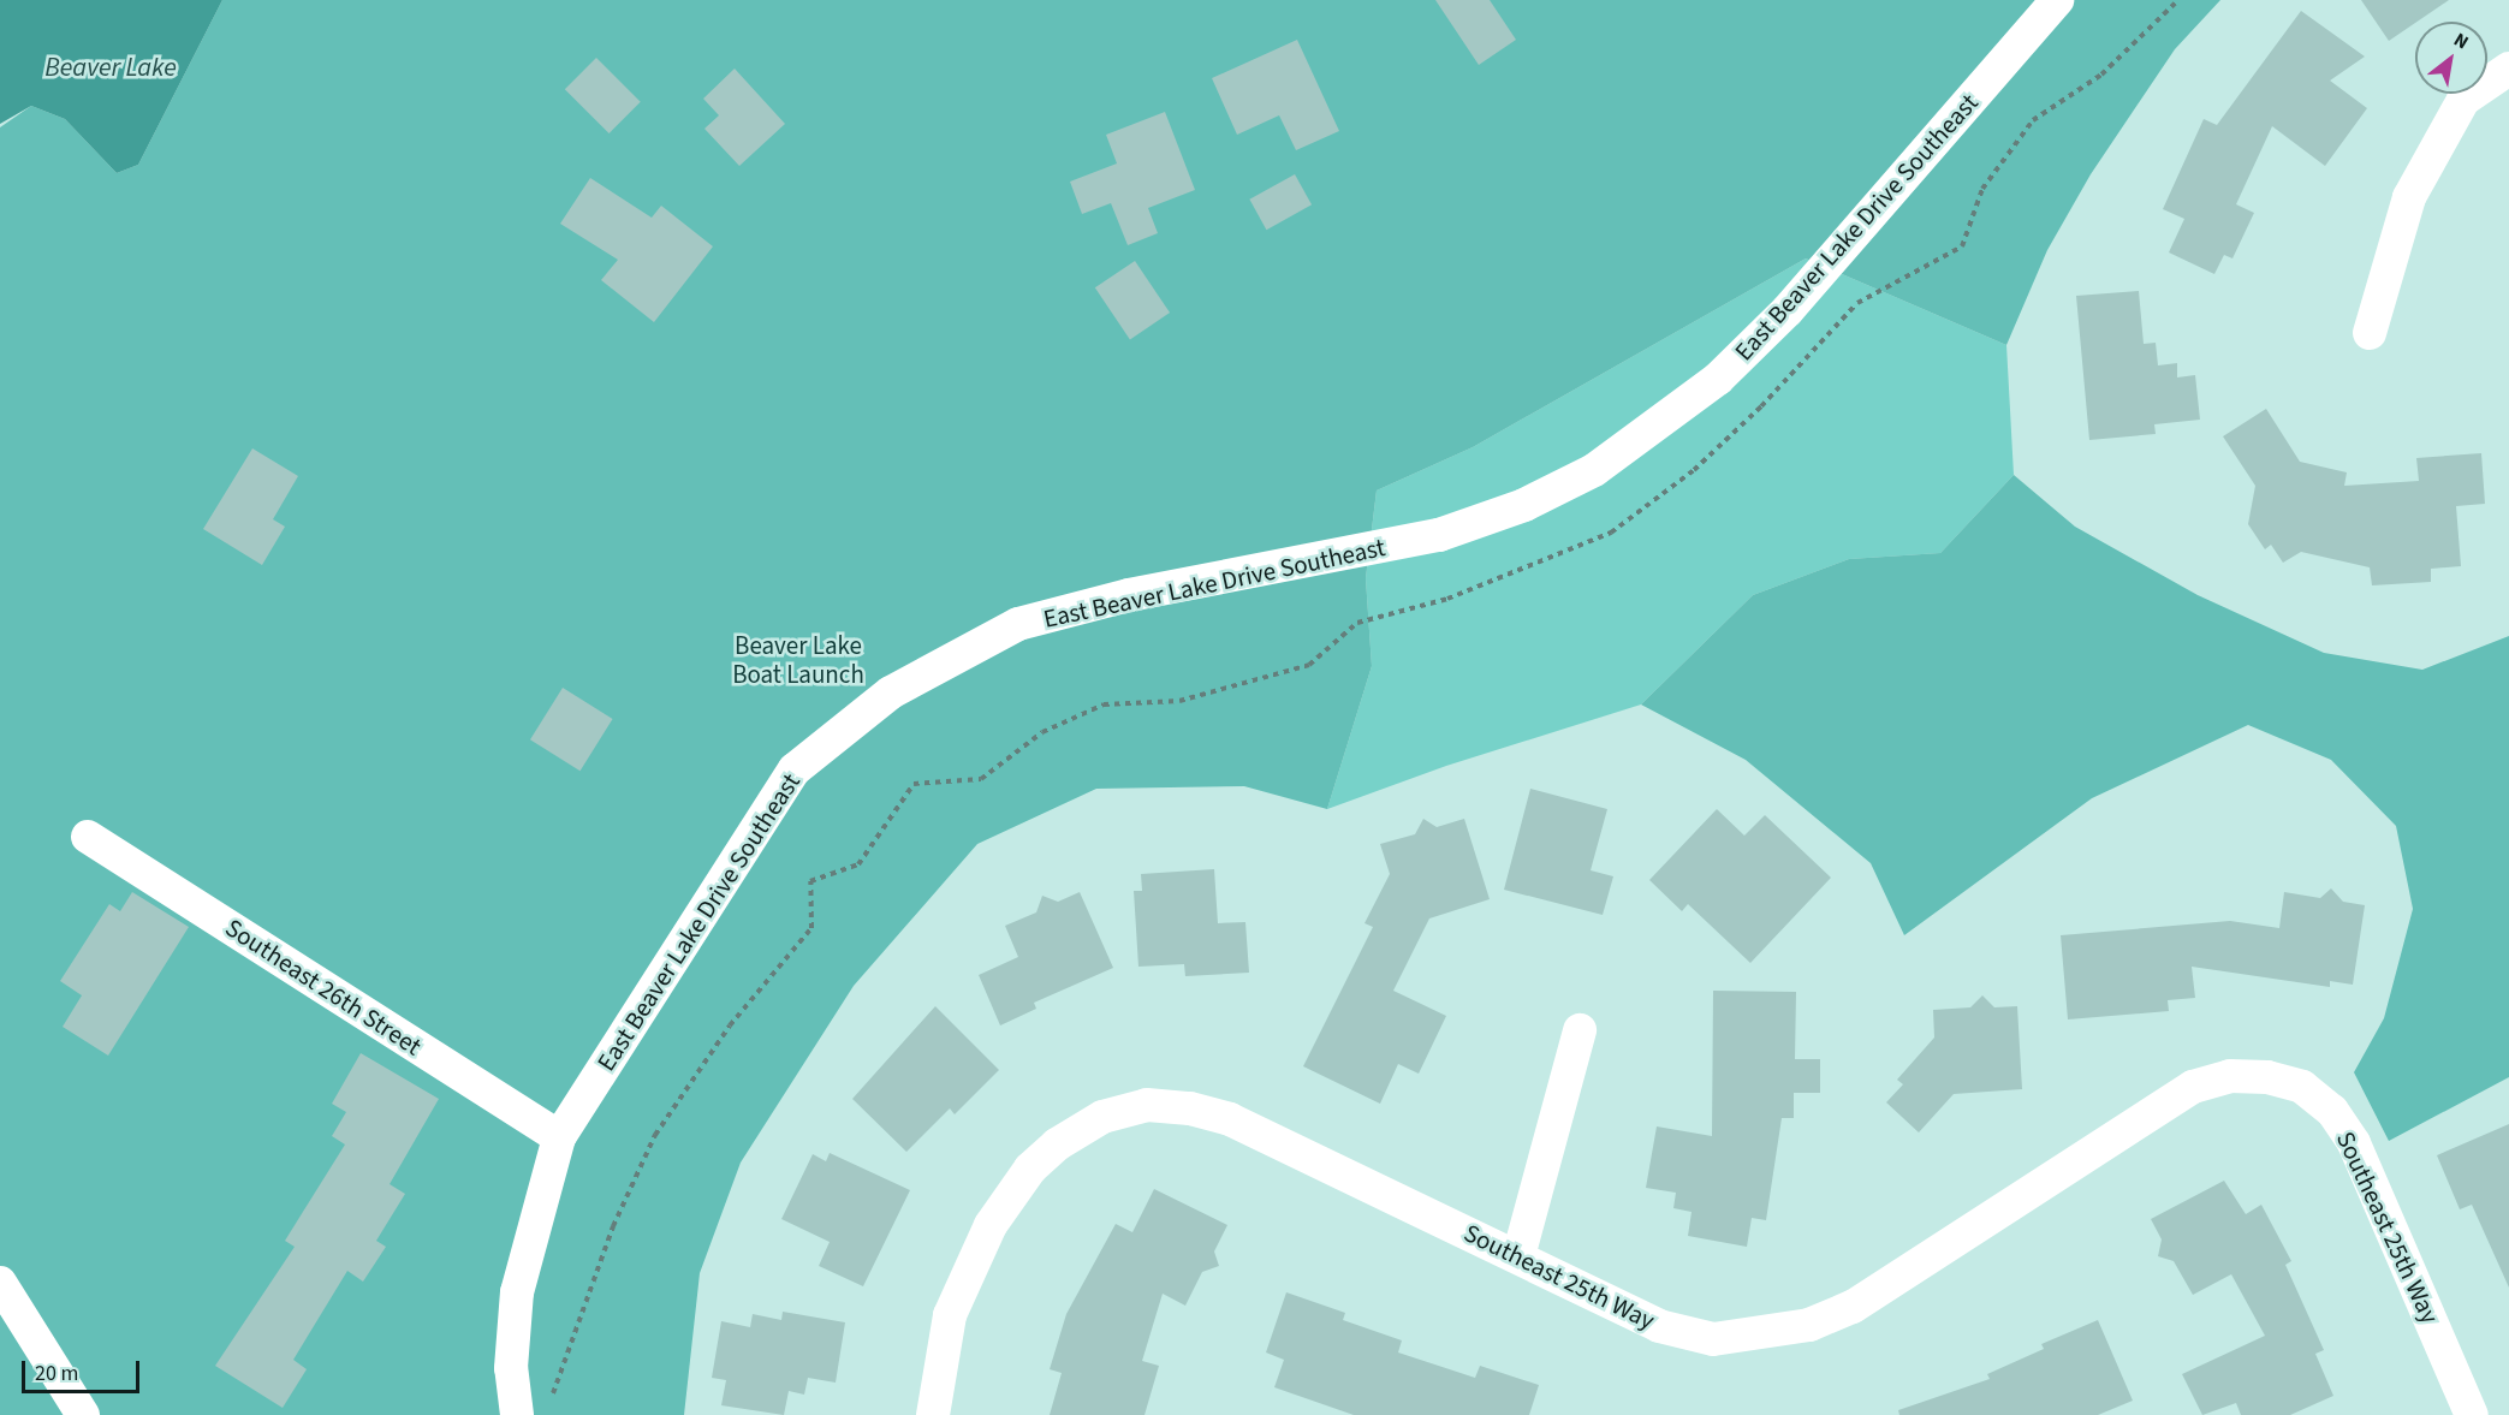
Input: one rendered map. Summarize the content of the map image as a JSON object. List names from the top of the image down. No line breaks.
{"streets":{"street":["East Beaver Lake Drive Southeast","Southeast 26th Street","Southeast 25th Way"]},"crossings":[["East Beaver Lake Drive Southeast","Southeast 26th Street"]],"water":["Beaver Lake"],"parks":["Beaver Lake Boat Launch"],"scale_bar":"20 m","north":"top right"}
